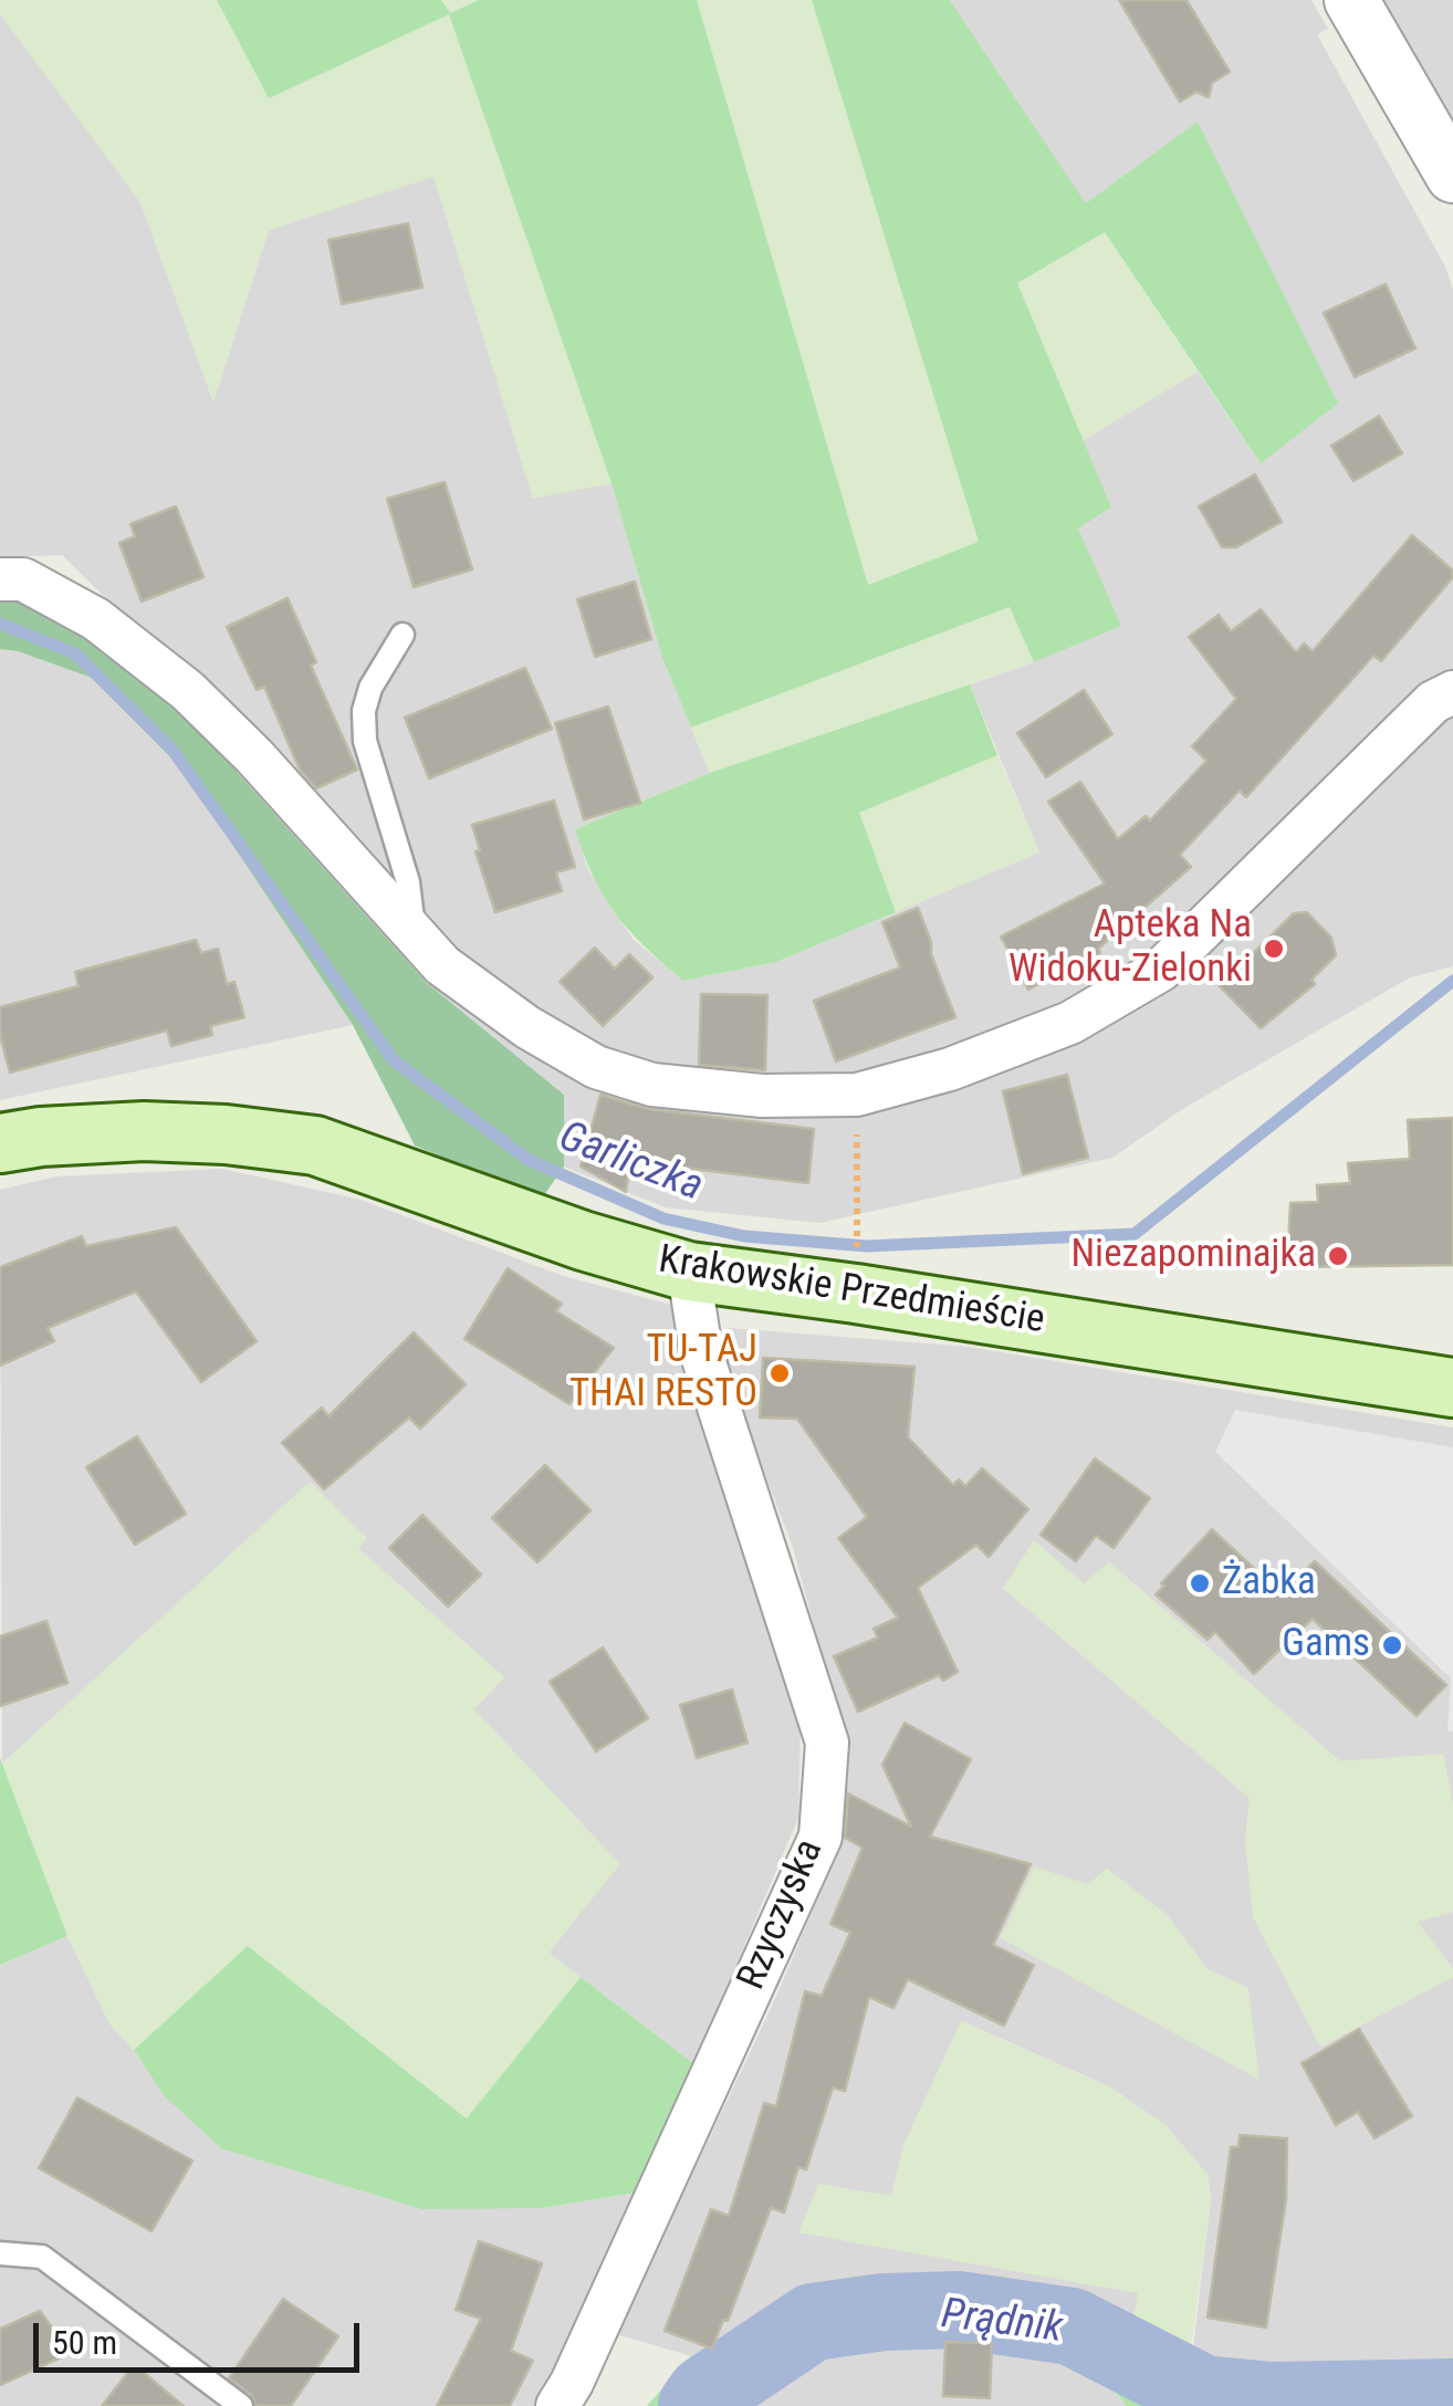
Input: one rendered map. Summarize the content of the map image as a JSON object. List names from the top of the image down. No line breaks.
{"streets":{"main road":["Krakowskie Przedmieście"],"street":["Rzyczyska"]},"crossings":[["Krakowskie Przedmieście","Rzyczyska"]],"water":["Garliczka","Prądnik"],"places":["Apteka Na Widoku-Zielonki","Niezapominajka","TU-TAJ THAI RESTO","Żabka","Gams"],"scale_bar":"50 m"}
